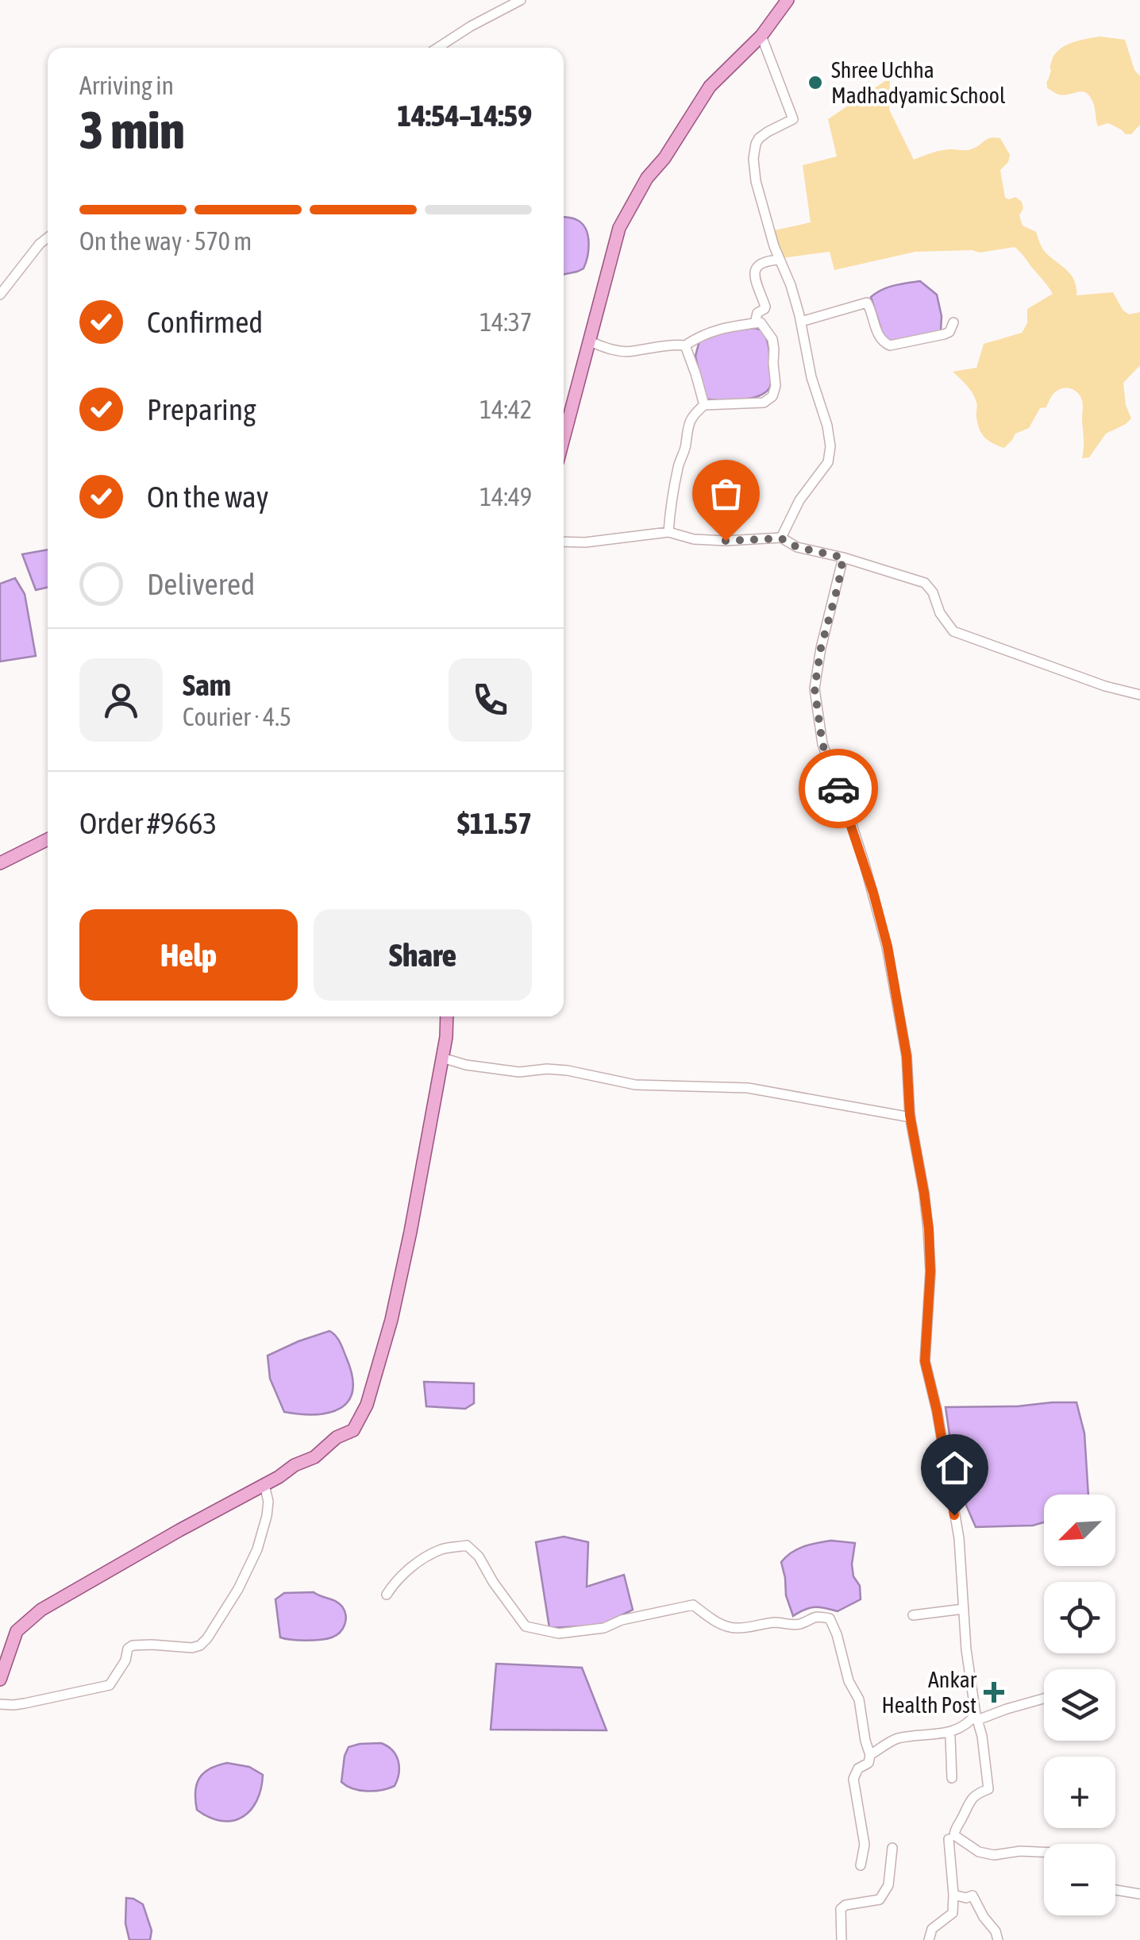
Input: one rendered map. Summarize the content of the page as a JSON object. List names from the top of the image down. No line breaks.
{"places":{"other":["Shree Uchha Madhadyamic School"],"health":["Ankar Health Post"]},"north":"bottom left","page":{"heading":["3 min","Arriving in","14:54–14:59"],"panel":["Sam","Courier · 4.5","Order #9663","$11.57"],"bar":"On the way · 570 m","list":[["Confirmed","14:37"],["Preparing","14:42"],["On the way","14:49"],"Delivered"],"buttons":["Help","Share"],"map_buttons":["+","−"]}}
